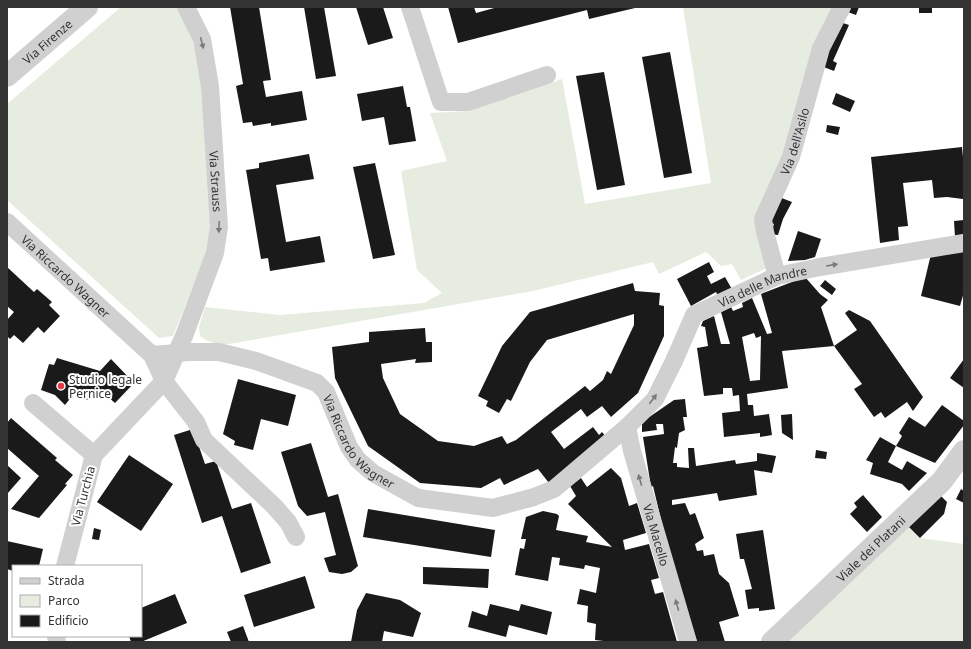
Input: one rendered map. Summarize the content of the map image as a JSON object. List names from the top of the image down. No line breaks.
{"streets":{"street":["Via Firenze","Via dell'Asilo","Via Strauss","Via Riccardo Wagner","Via delle Mandre","Via Turchia","Via Macello","Viale dei Platani"]},"crossings":[["Via dell'Asilo","Via delle Mandre"],["Via Strauss","Via Riccardo Wagner"],["Via Strauss","Via Turchia"],["Via Riccardo Wagner","Via delle Mandre"],["Via Riccardo Wagner","Via Macello"],["Via delle Mandre","Via Macello"]],"one_way":["Via Strauss","Via delle Mandre","Via Macello"],"places":["Studio legale Pernice"],"legend":["Strada","Parco","Edificio"]}
